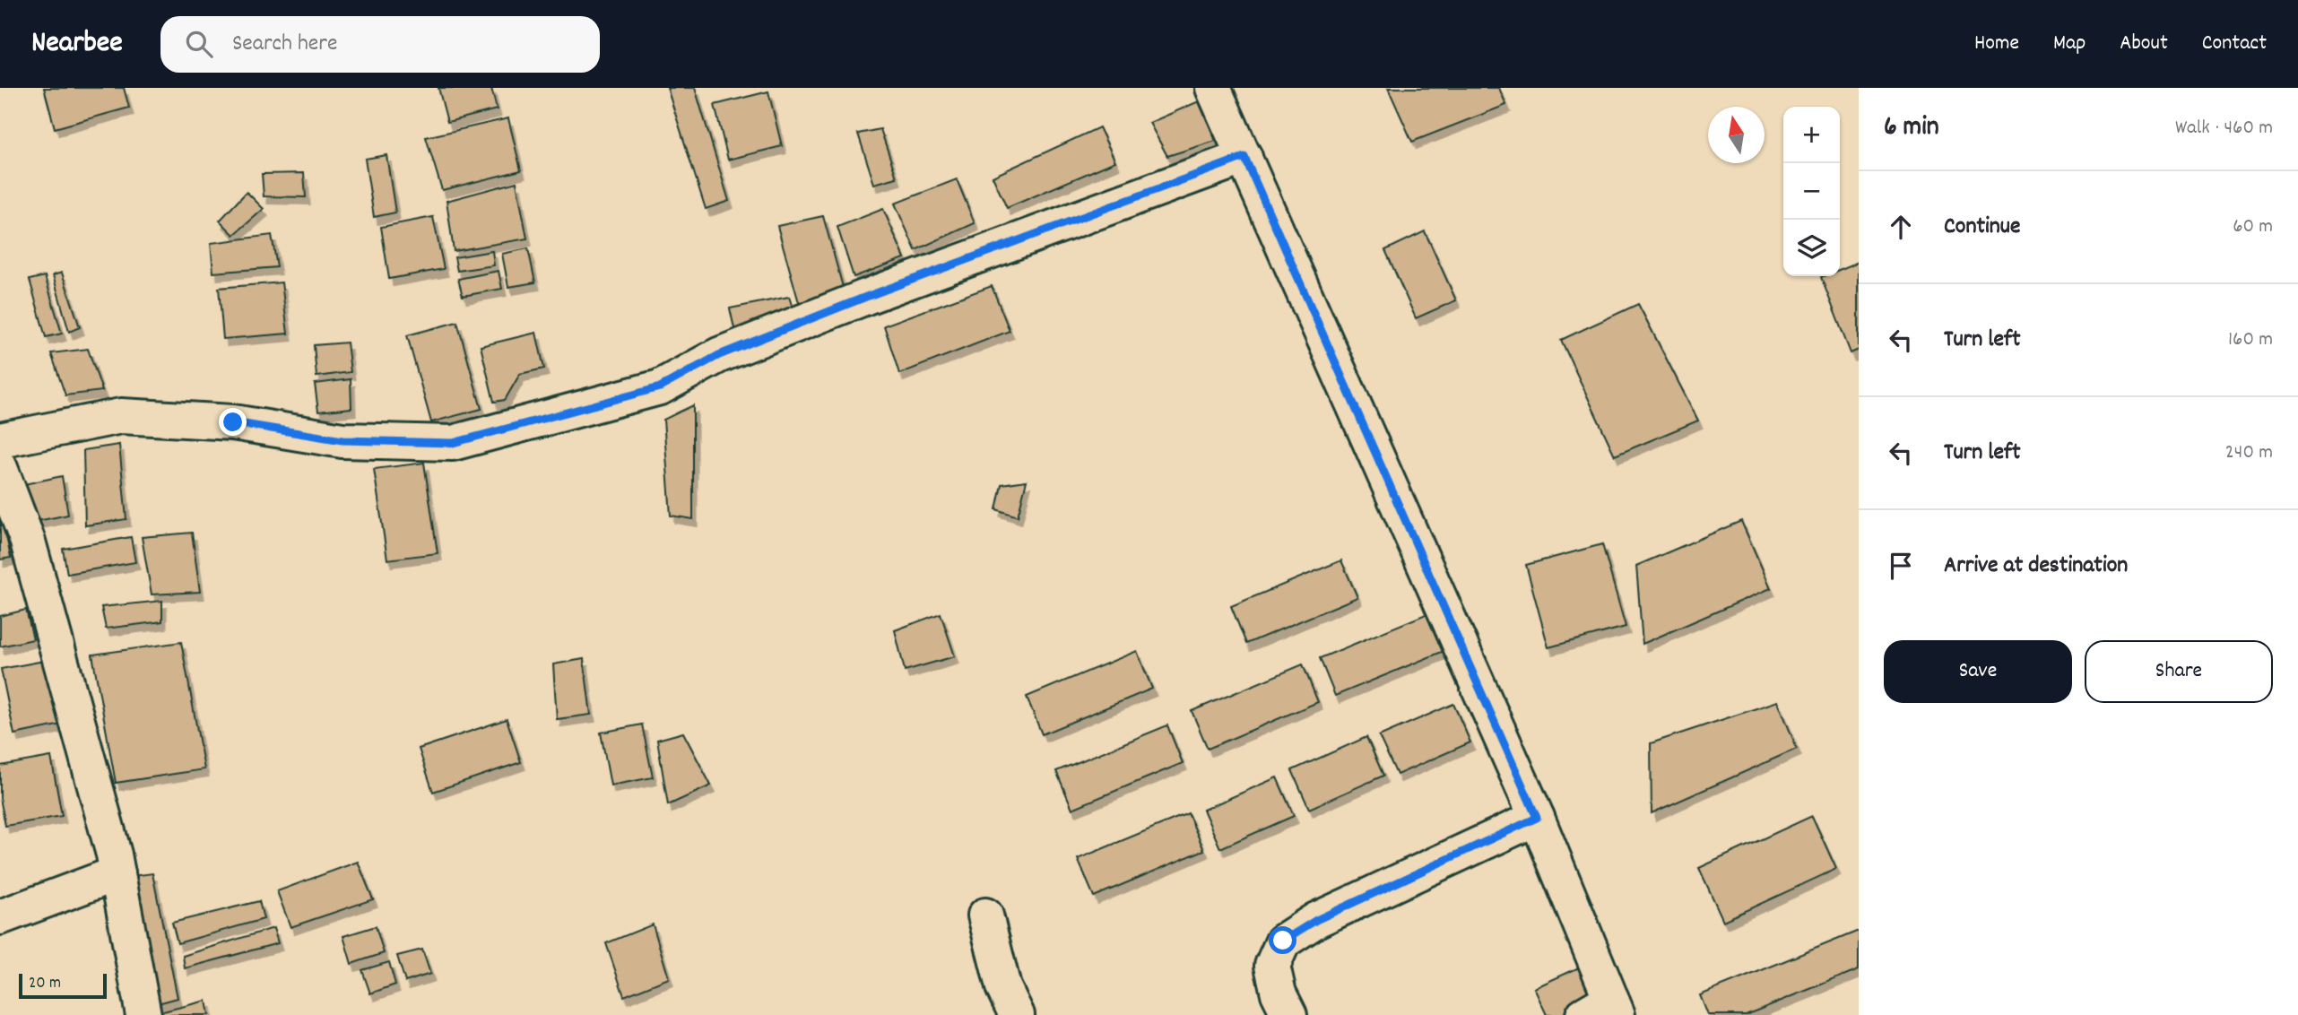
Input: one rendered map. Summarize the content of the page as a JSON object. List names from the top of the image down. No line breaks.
{"scale_bar":"20 m","north":"top","page":{"header":"Nearbee","search":"Search here","nav":["Home","Map","About","Contact"],"heading":["6 min","Walk · 460 m"],"map_buttons":["+","−"],"list":[["Continue","60 m"],["Turn left","160 m"],["Turn left","240 m"],"Arrive at destination"],"buttons":["Save","Share"],"scale":"20 m"}}
